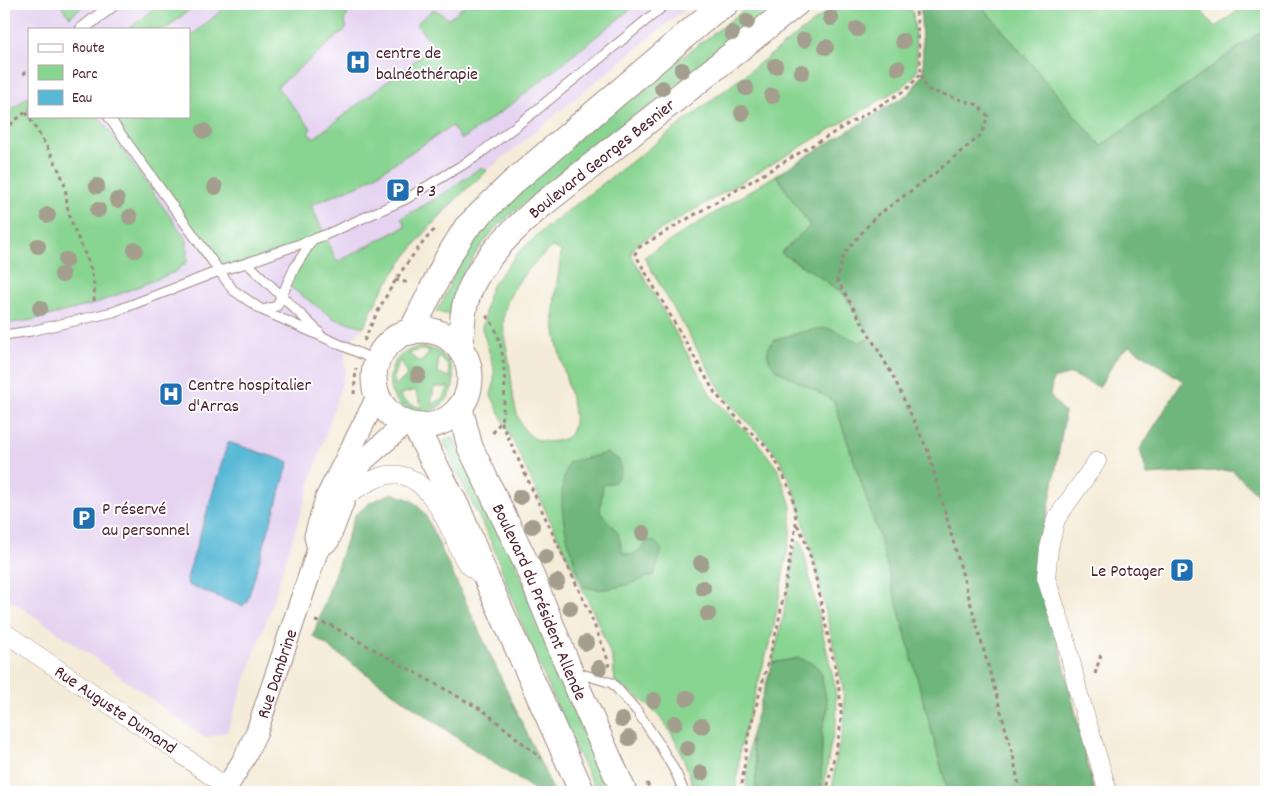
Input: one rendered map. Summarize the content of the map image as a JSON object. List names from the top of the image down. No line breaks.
{"streets":{"main road":["Boulevard Georges Besnier","Boulevard du Président Allende"],"street":["Rue Dambrine","Rue Auguste Dumand"]},"crossings":[["Boulevard Georges Besnier","Boulevard du Président Allende"],["Boulevard Georges Besnier","Rue Dambrine"],["Boulevard du Président Allende","Rue Dambrine"],["Rue Dambrine","Rue Auguste Dumand"]],"places":{"hospital":["centre de balnéothérapie","Centre hospitalier d'Arras"],"parking":["P 3","P réservé au personnel","Le Potager"]},"legend":["Route","Parc","Eau"]}
